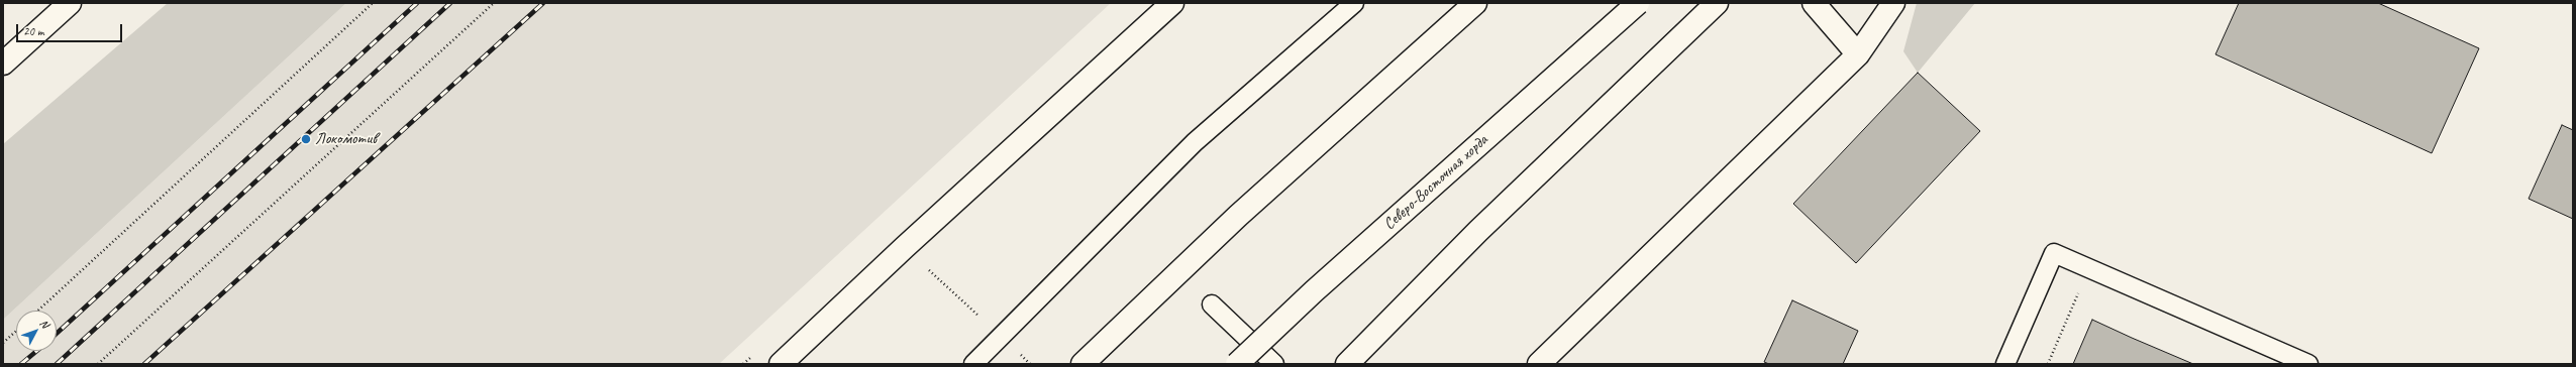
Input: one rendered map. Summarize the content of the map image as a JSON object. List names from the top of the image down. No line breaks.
{"streets":{"street":["Северо-Восточная хорда"]},"places":["Локомотив"],"scale_bar":"20 m","north":"top right"}
